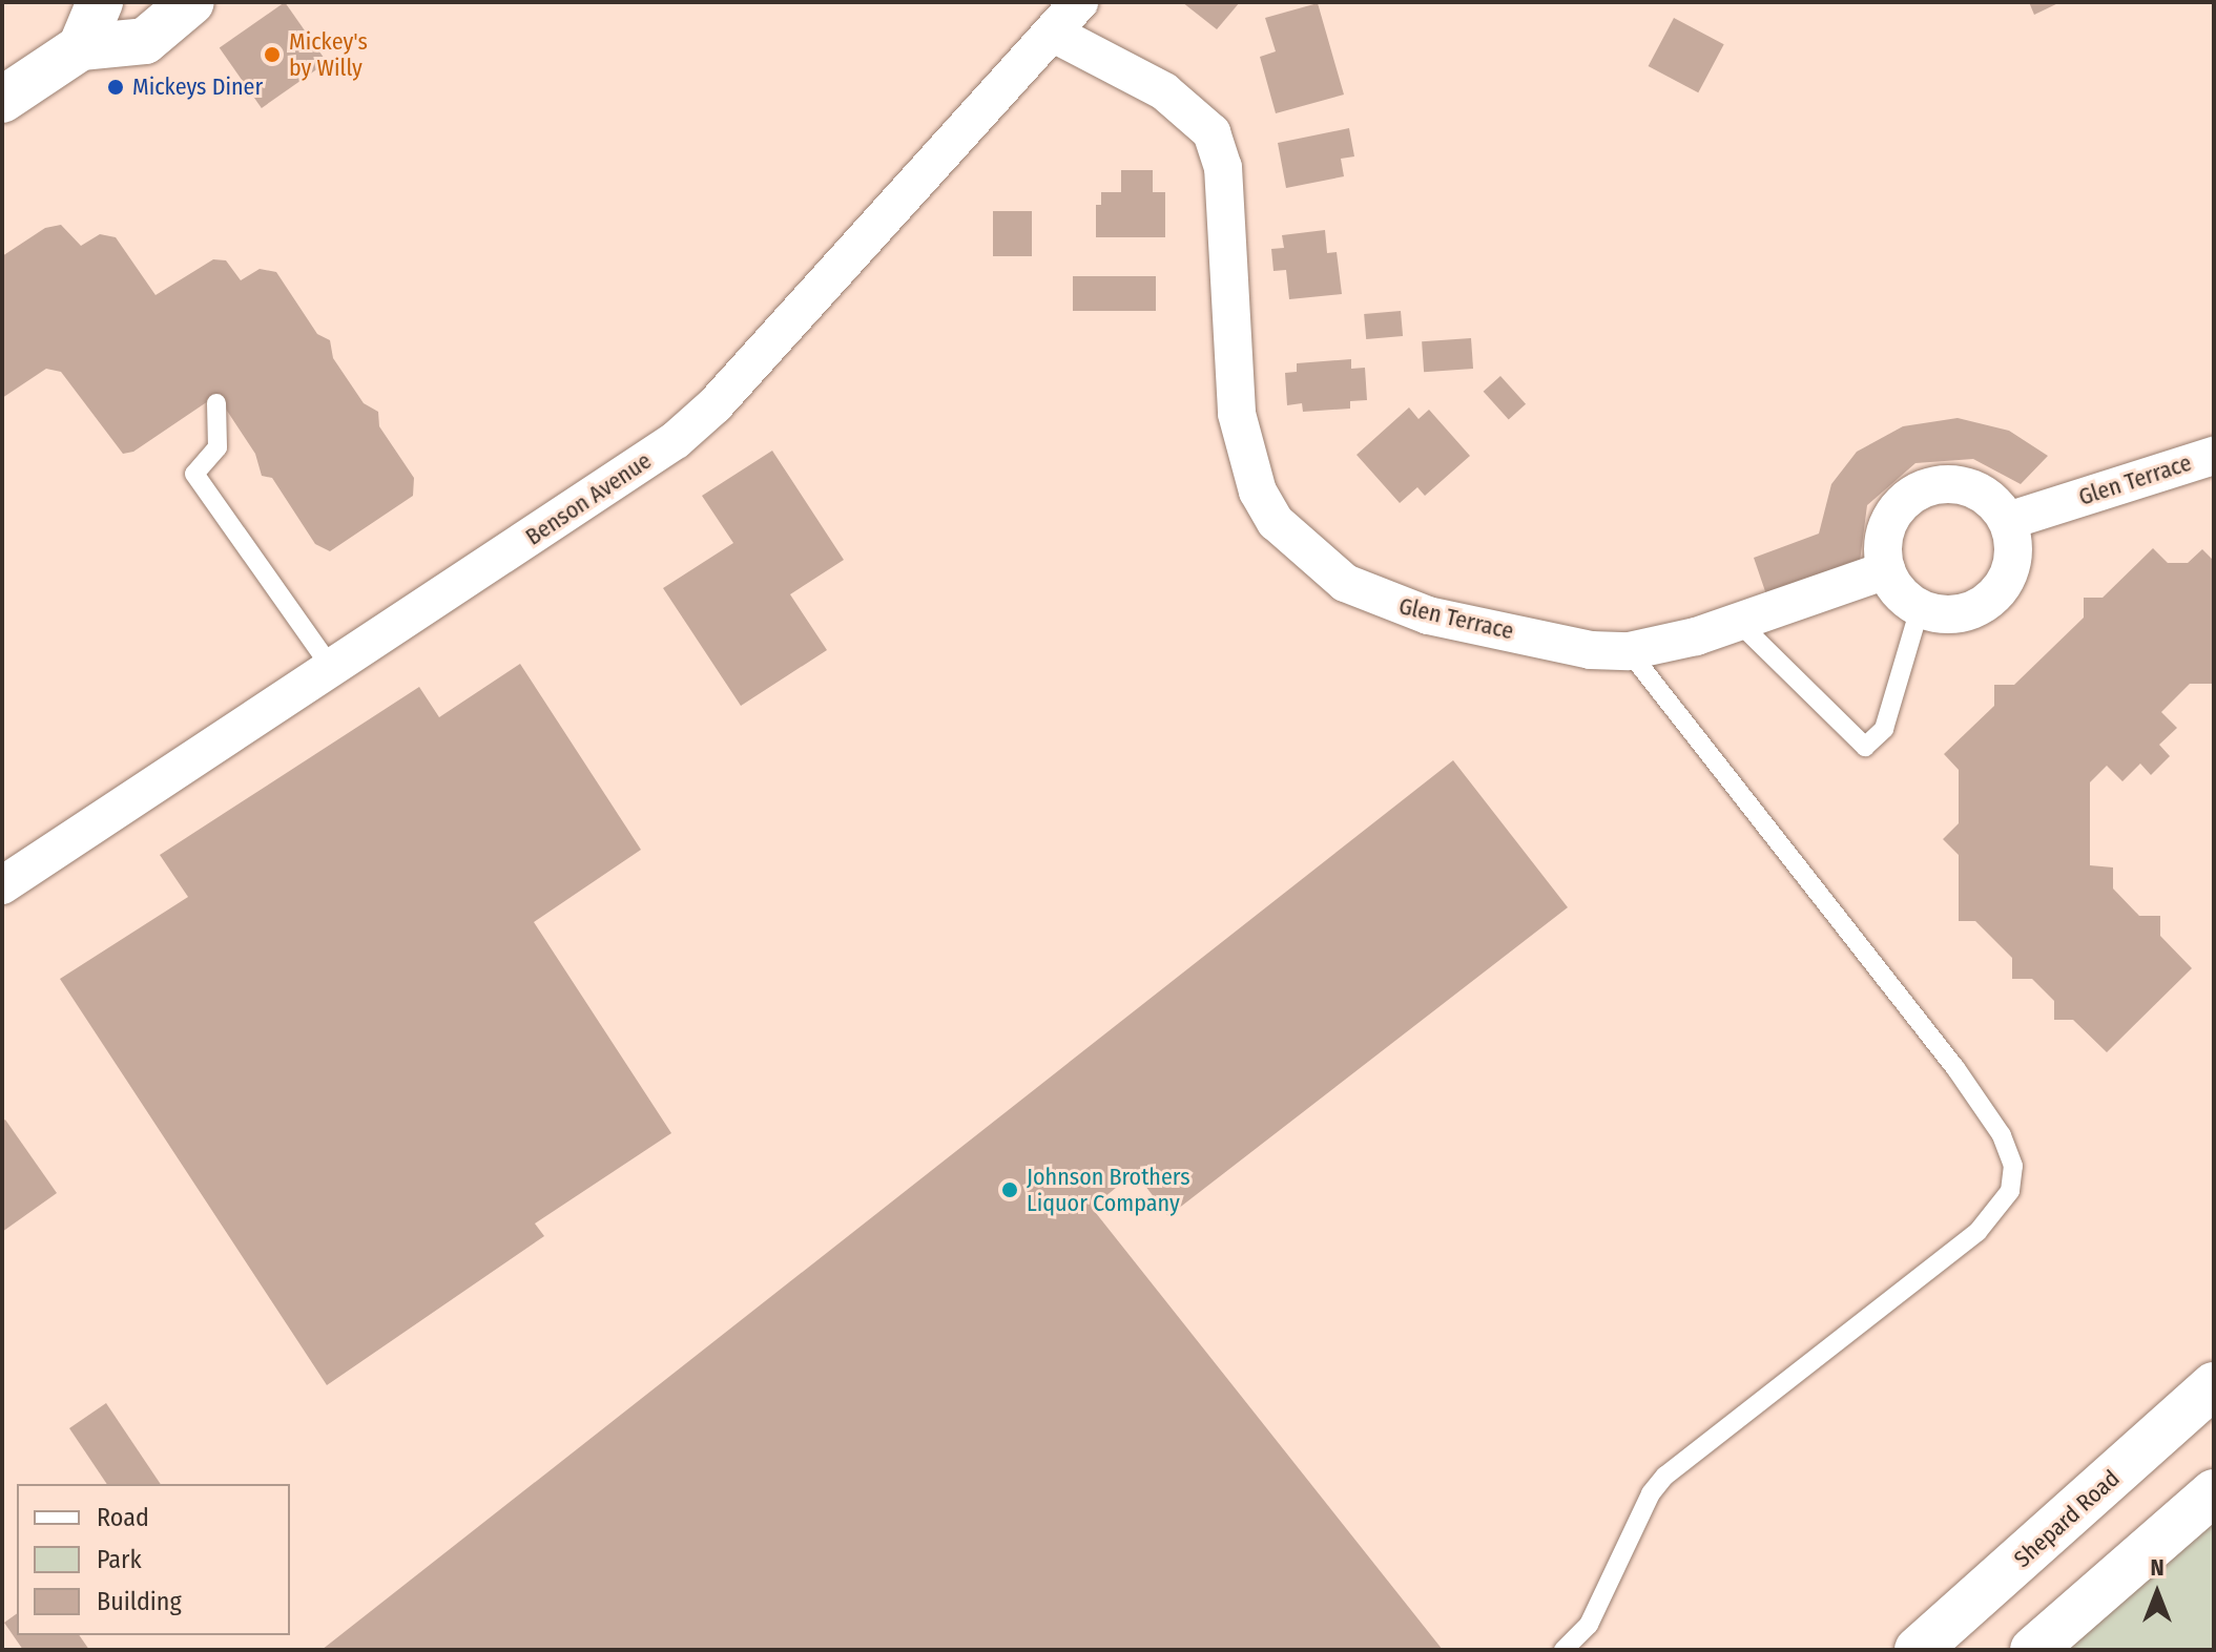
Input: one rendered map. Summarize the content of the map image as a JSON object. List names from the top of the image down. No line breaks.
{"streets":{"main road":["Shepard Road"],"street":["Glen Terrace","Benson Avenue"]},"crossings":[["Glen Terrace","Benson Avenue"]],"places":["Mickey's by Willy","Mickeys Diner","Johnson Brothers Liquor Company"],"legend":["Road","Park","Building"],"north":"top"}
